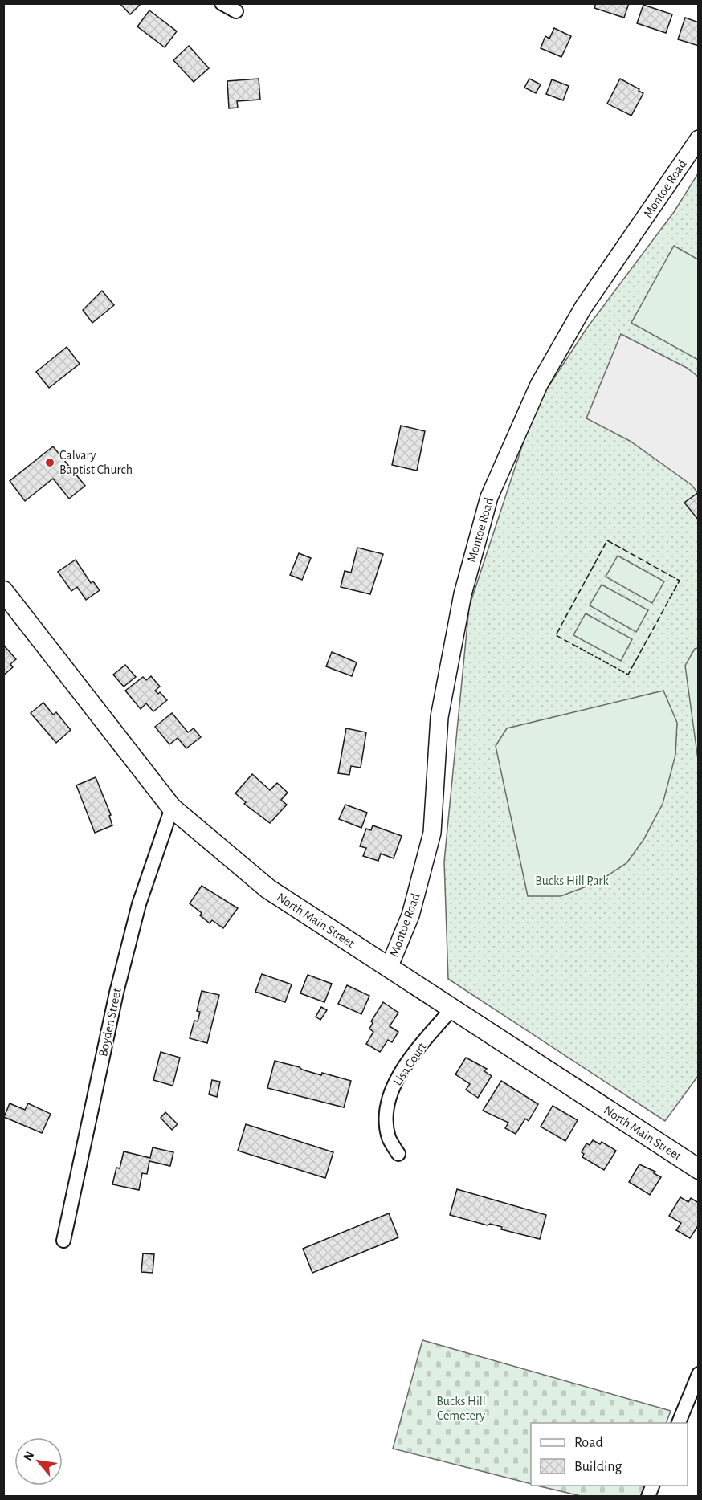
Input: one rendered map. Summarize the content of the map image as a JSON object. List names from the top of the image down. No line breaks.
{"streets":{"main road":["North Main Street"],"street":["Montoe Road","Boyden Street","Lisa Court"]},"crossings":[["Montoe Road","North Main Street"],["North Main Street","Boyden Street"],["North Main Street","Lisa Court"]],"parks":["Bucks Hill Park","Bucks Hill Cemetery"],"places":["Calvary Baptist Church"],"legend":["Road","Building"],"north":"top left"}
